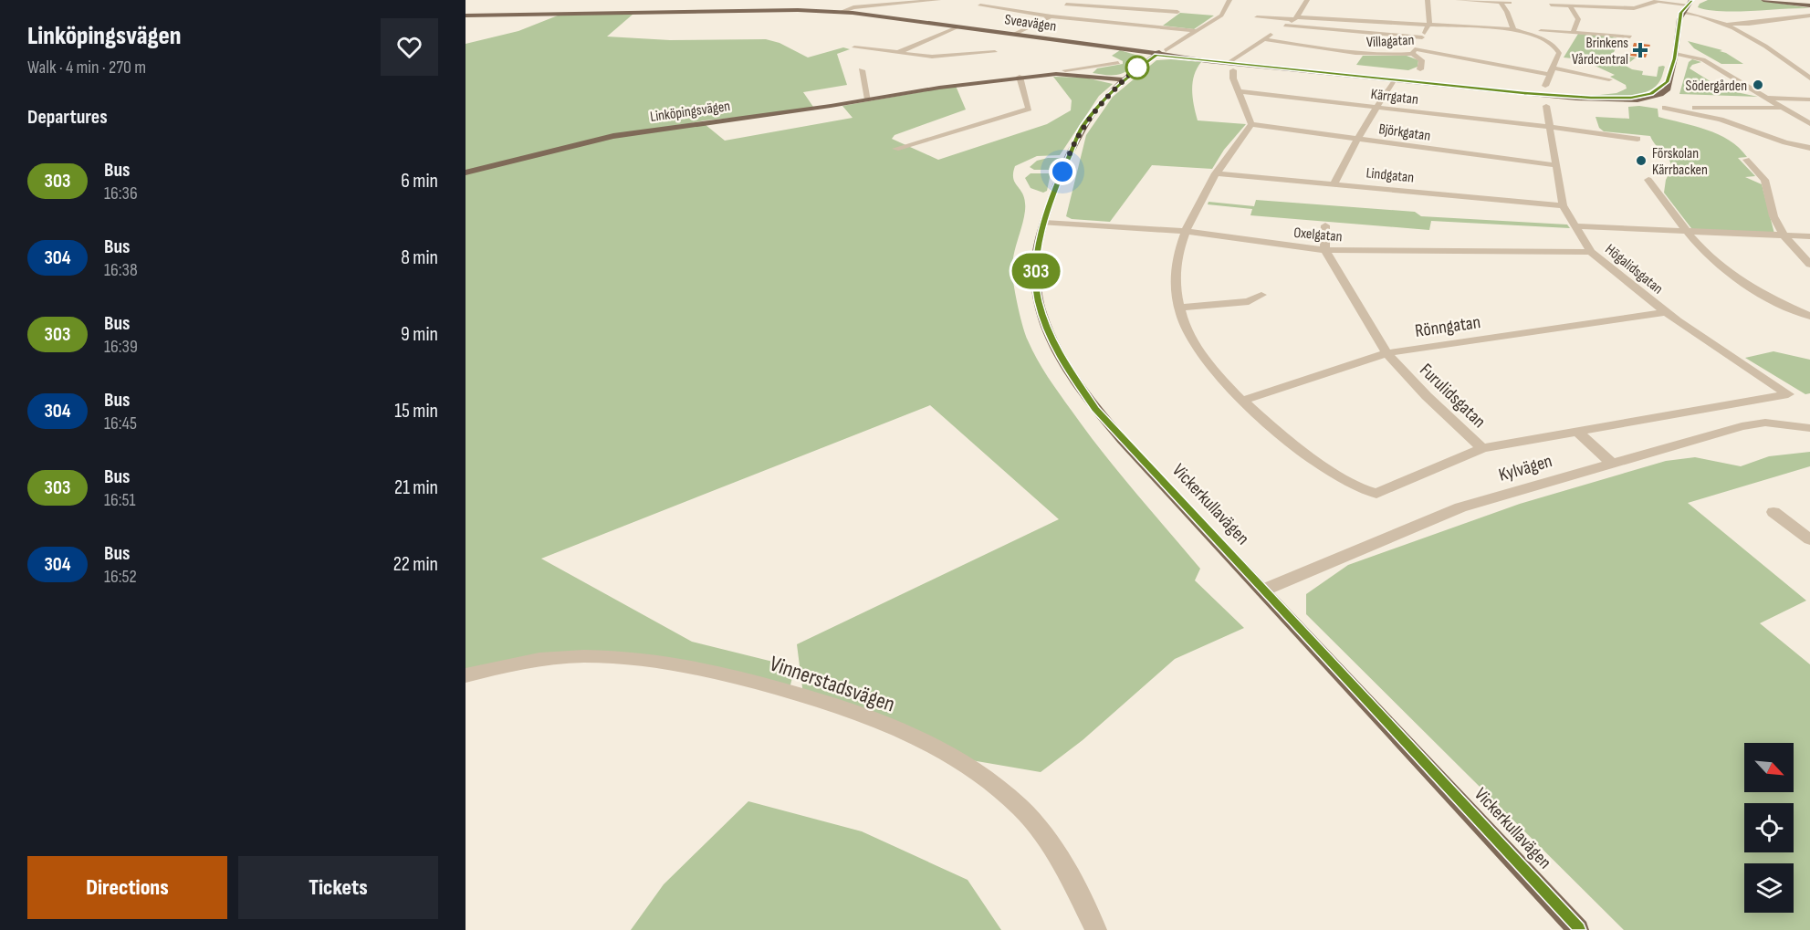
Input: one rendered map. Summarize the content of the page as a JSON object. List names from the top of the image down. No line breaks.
{"streets":{"main road":["Sveavägen","Linköpingsvägen","Vickerkullavägen"],"street":["Villagatan","Kärrgatan","Björkgatan","Lindgatan","Oxelgatan","Högalidsgatan","Rönngatan","Furulidsgatan","Kylvägen","Vinnerstadsvägen"]},"crossings":[["Sveavägen","Högalidsgatan"],["Sveavägen","Vickerkullavägen"],["Kärrgatan","Högalidsgatan"],["Linköpingsvägen","Vickerkullavägen"],["Björkgatan","Högalidsgatan"],["Lindgatan","Högalidsgatan"],["Oxelgatan","Högalidsgatan"],["Oxelgatan","Furulidsgatan"],["Oxelgatan","Vickerkullavägen"],["Högalidsgatan","Rönngatan"],["Rönngatan","Furulidsgatan"],["Kylvägen","Vickerkullavägen"]],"places":{"health":["Brinkens Vårdcentral"],"other":["Södergården","Förskolan Kärrbacken"]},"lines":["bus line 303"],"north":"bottom right","page":{"heading":[["Linköpingsvägen","Walk · 4 min · 270 m"],"Departures"],"on_map":"303","list":[{"mark":"303","name":"Bus","note":"16:36","value":"6 min"},{"mark":"304","name":"Bus","note":"16:38","value":"8 min"},{"mark":"303","name":"Bus","note":"16:39","value":"9 min"},{"mark":"304","name":"Bus","note":"16:45","value":"15 min"},{"mark":"303","name":"Bus","note":"16:51","value":"21 min"},{"mark":"304","name":"Bus","note":"16:52","value":"22 min"}],"buttons":["Directions","Tickets"]}}
